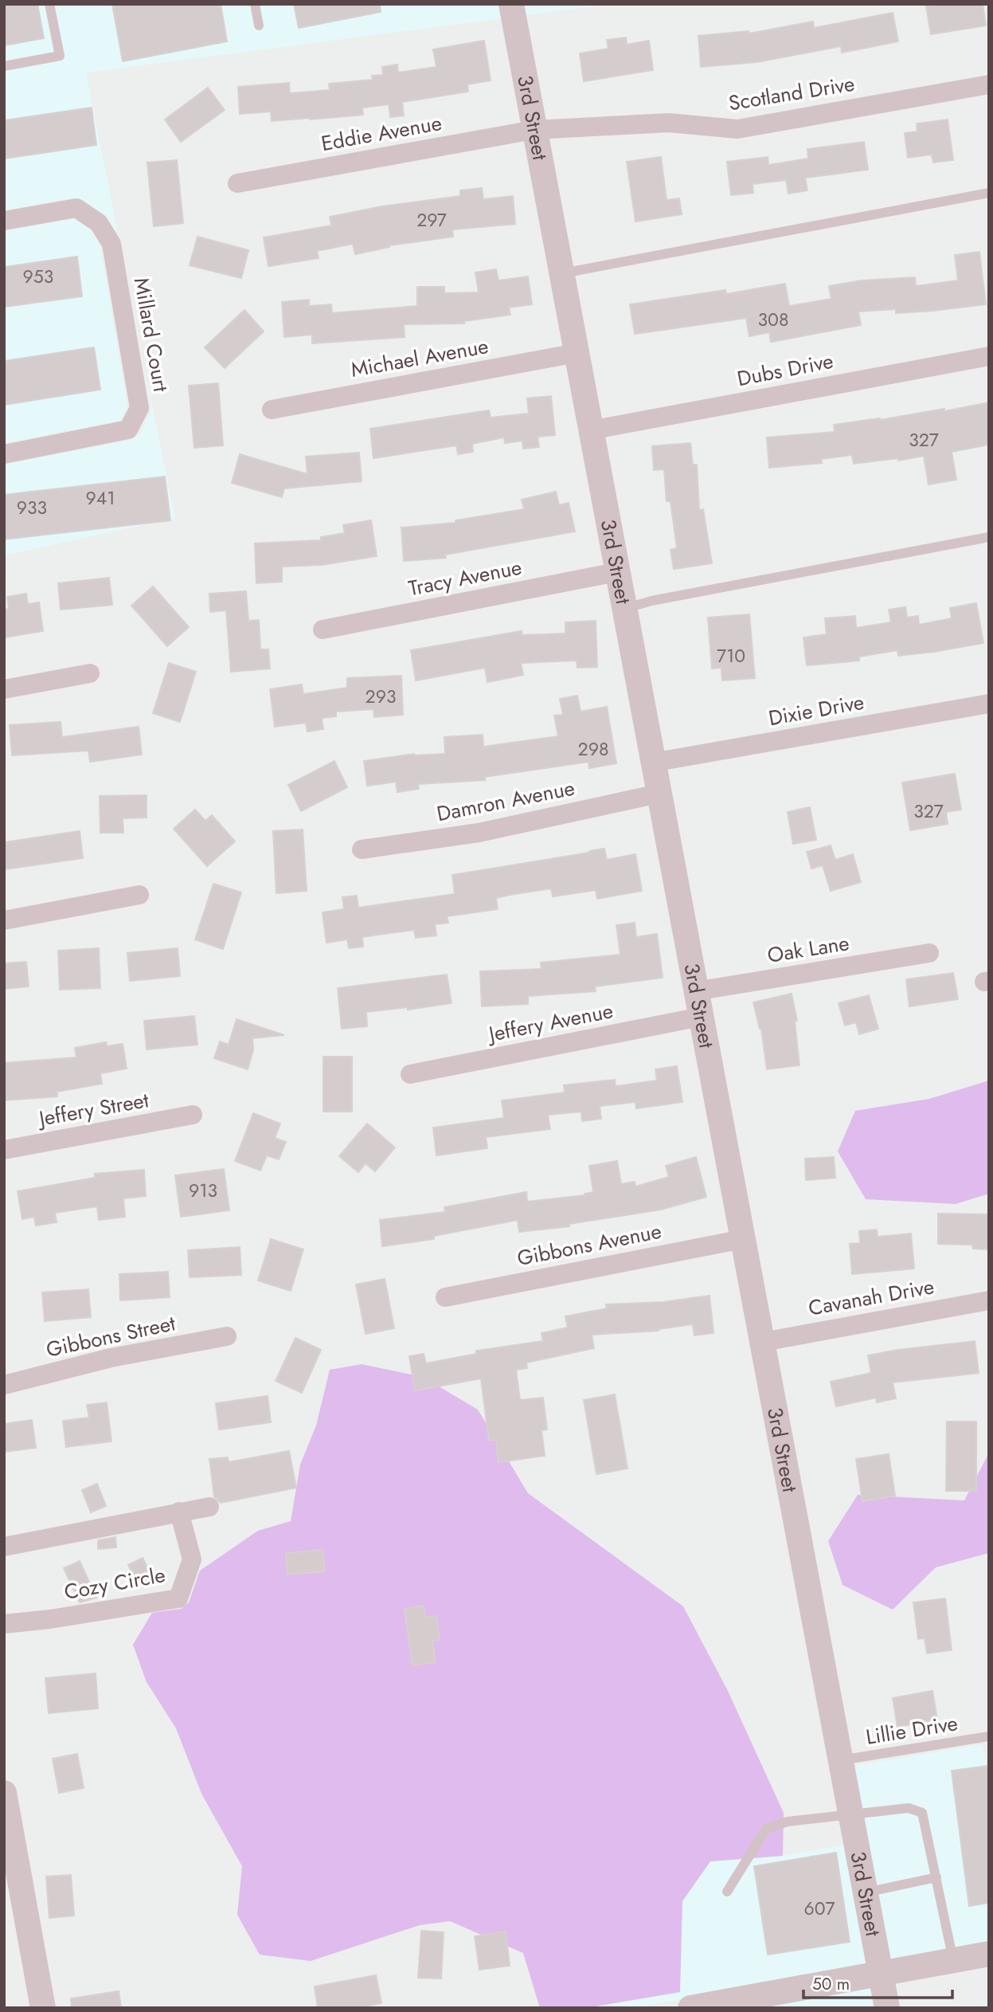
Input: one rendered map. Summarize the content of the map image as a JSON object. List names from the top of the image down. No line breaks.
{"streets":{"street":["Scotland Drive","3rd Street","Eddie Avenue","Millard Court","Michael Avenue","Dubs Drive","Tracy Avenue","Dixie Drive","Damron Avenue","Oak Lane","Jeffery Avenue","Jeffery Street","Gibbons Avenue","Cavanah Drive","Gibbons Street","Cozy Circle"],"lane":["Lillie Drive"]},"crossings":[["Scotland Drive","3rd Street"],["Scotland Drive","Eddie Avenue"],["3rd Street","Eddie Avenue"],["3rd Street","Michael Avenue"],["3rd Street","Dubs Drive"],["3rd Street","Tracy Avenue"],["3rd Street","Dixie Drive"],["3rd Street","Damron Avenue"],["3rd Street","Oak Lane"],["3rd Street","Jeffery Avenue"],["3rd Street","Gibbons Avenue"],["3rd Street","Cavanah Drive"],["3rd Street","Lillie Drive"]],"house_numbers":["297","953","308","327","941","933","710","293","298","327","913","607"],"scale_bar":"50 m"}
